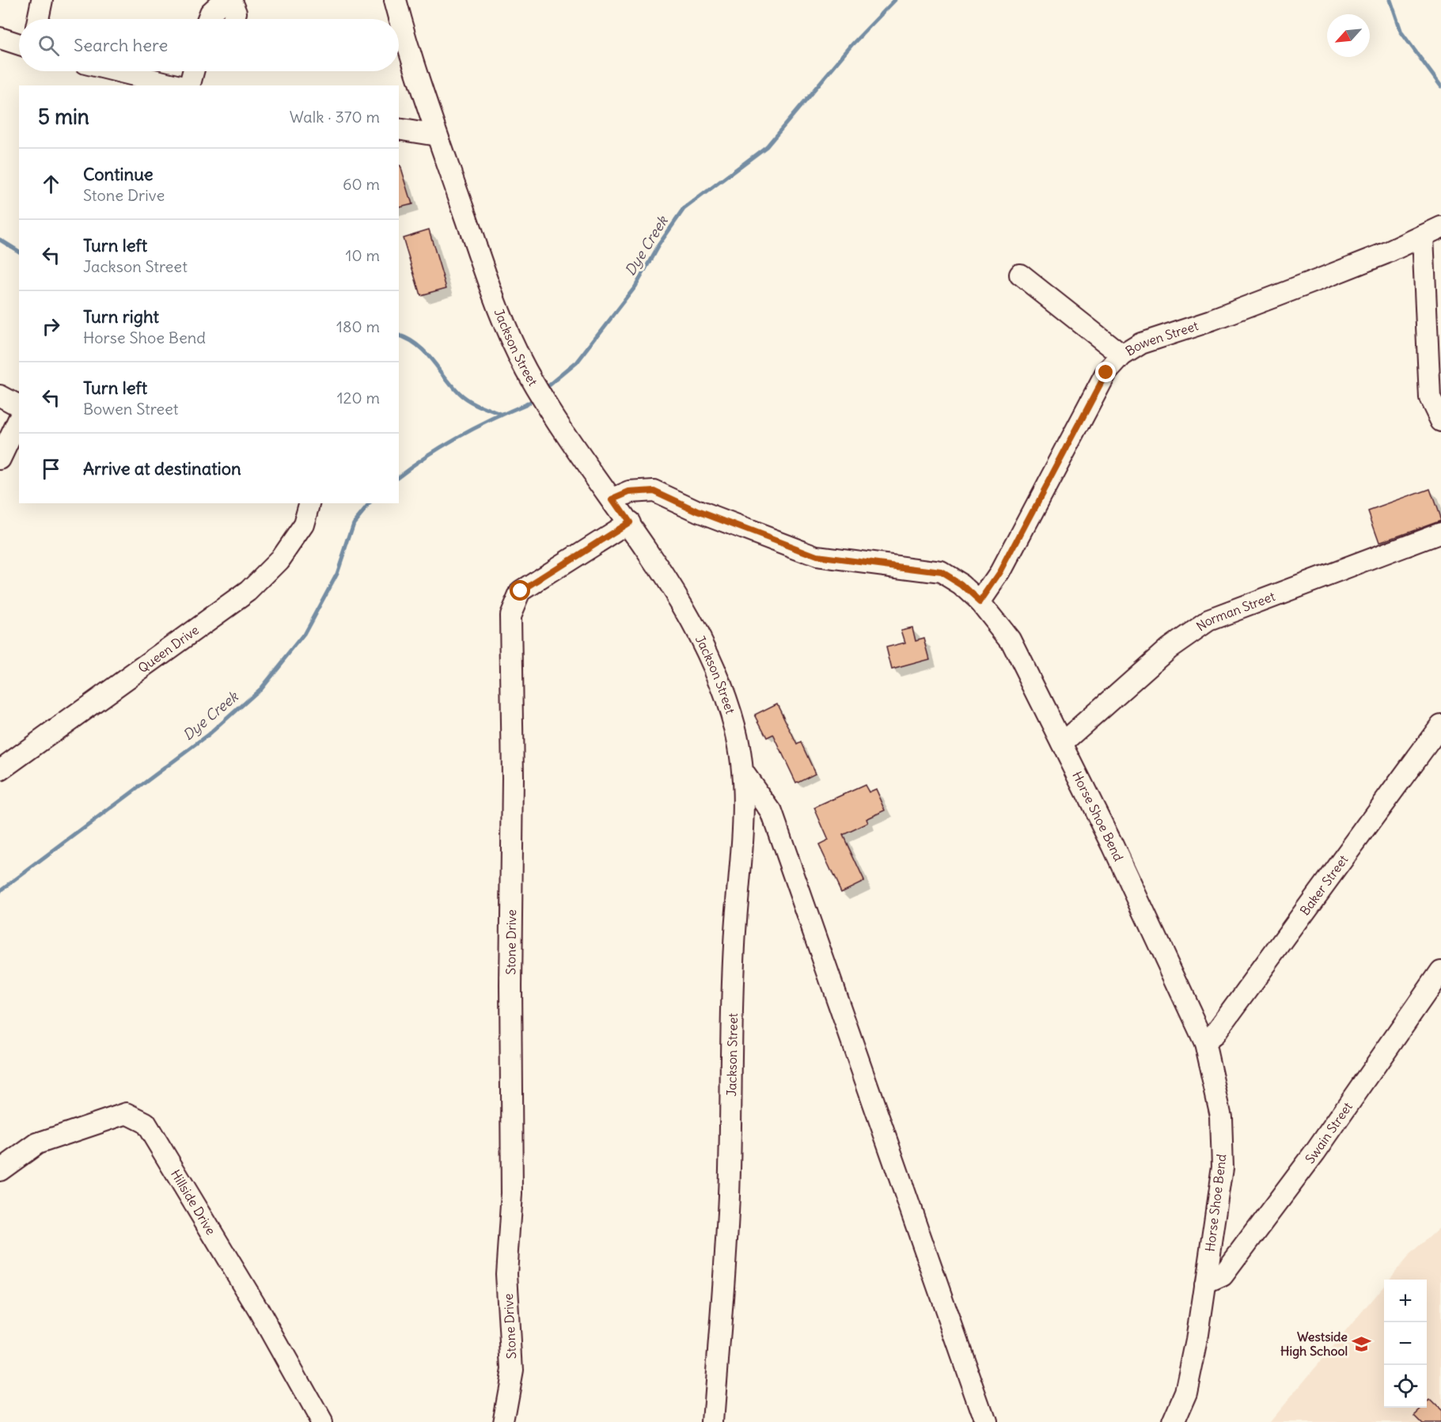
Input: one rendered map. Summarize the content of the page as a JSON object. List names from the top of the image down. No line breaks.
{"streets":{"street":["Bowen Street","Jackson Street","Norman Street","Queen Drive","Horse Shoe Bend","Baker Street","Stone Drive","Swain Street","Hillside Drive"]},"crossings":[["Bowen Street","Horse Shoe Bend"],["Jackson Street","Horse Shoe Bend"],["Jackson Street","Stone Drive"],["Norman Street","Horse Shoe Bend"],["Horse Shoe Bend","Baker Street"],["Horse Shoe Bend","Swain Street"]],"water":["Dye Creek"],"places":{"school or university":["Westside High School"]},"north":"bottom left","page":{"search":"Search here","heading":["5 min","Walk · 370 m"],"list":[["Continue","Stone Drive","60 m"],["Turn left","Jackson Street","10 m"],["Turn right","Horse Shoe Bend","180 m"],["Turn left","Bowen Street","120 m"],"Arrive at destination"],"map_buttons":["+","−"]}}
